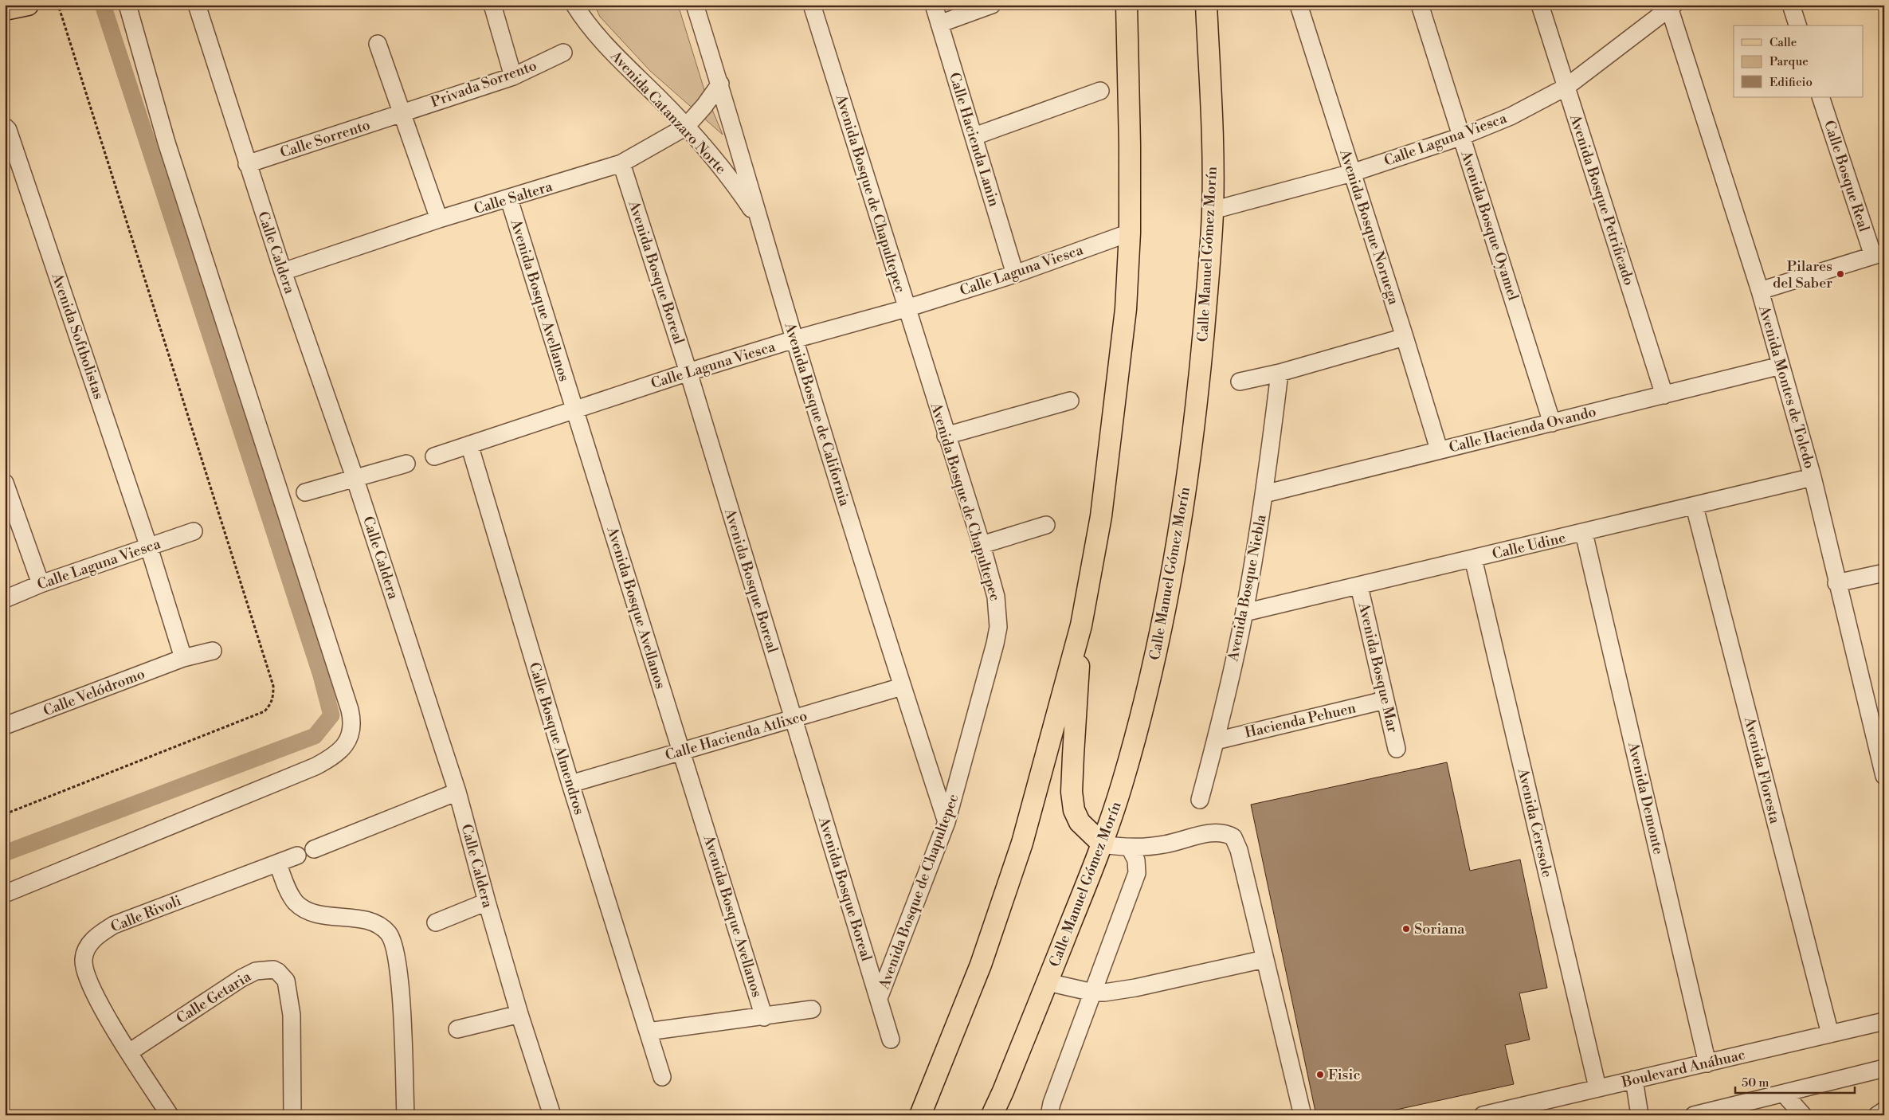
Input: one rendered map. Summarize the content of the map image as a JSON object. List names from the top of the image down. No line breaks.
{"streets":{"main road":["Calle Manuel Gómez Morín"],"street":["Privada Sorrento","Avenida Catanzaro Norte","Calle Sorrento","Calle Hacienda Lanin","Calle Laguna Viesca","Calle Bosque Real","Avenida Bosque de Chapultepec","Calle Saltera","Avenida Bosque Petrificado","Avenida Bosque Oyamel","Avenida Bosque Noruega","Calle Caldera","Avenida Bosque Boreal","Avenida Bosque Avellanos","Avenida Softbolistas","Avenida Montes de Toledo","Avenida Bosque de California","Calle Hacienda Ovando","Calle Udine","Avenida Bosque Niebla","Avenida Bosque Mar","Calle Velódromo","Hacienda Pehuen","Calle Hacienda Atlixco","Calle Bosque Almendros","Avenida Floresta","Avenida Demonte","Avenida Ceresole","Calle Rivoli","Calle Getaria","Boulevard Anáhuac"]},"crossings":[["Privada Sorrento","Calle Sorrento"],["Avenida Catanzaro Norte","Calle Saltera"],["Avenida Catanzaro Norte","Avenida Bosque de California"],["Calle Sorrento","Calle Caldera"],["Calle Hacienda Lanin","Calle Laguna Viesca"],["Calle Laguna Viesca","Avenida Bosque de Chapultepec"],["Calle Laguna Viesca","Avenida Bosque Petrificado"],["Calle Laguna Viesca","Avenida Bosque Oyamel"],["Calle Laguna Viesca","Avenida Bosque Noruega"],["Calle Laguna Viesca","Calle Manuel Gómez Morín"],["Calle Laguna Viesca","Avenida Bosque Boreal"],["Calle Laguna Viesca","Avenida Bosque Avellanos"],["Calle Laguna Viesca","Avenida Softbolistas"],["Calle Laguna Viesca","Avenida Montes de Toledo"],["Calle Laguna Viesca","Avenida Bosque de California"],["Calle Laguna Viesca","Calle Bosque Almendros"],["Avenida Bosque de Chapultepec","Avenida Bosque Boreal"],["Avenida Bosque de Chapultepec","Avenida Bosque de California"],["Calle Saltera","Calle Caldera"],["Calle Saltera","Avenida Bosque Boreal"],["Calle Saltera","Avenida Bosque Avellanos"],["Calle Saltera","Avenida Bosque de California"],["Avenida Bosque Petrificado","Calle Hacienda Ovando"],["Avenida Bosque Oyamel","Calle Hacienda Ovando"],["Avenida Bosque Noruega","Calle Hacienda Ovando"],["Avenida Bosque Boreal","Calle Hacienda Atlixco"],["Avenida Bosque Avellanos","Calle Hacienda Atlixco"],["Avenida Montes de Toledo","Calle Hacienda Ovando"],["Avenida Montes de Toledo","Calle Udine"],["Avenida Bosque de California","Calle Hacienda Atlixco"],["Calle Hacienda Ovando","Avenida Bosque Niebla"],["Calle Udine","Avenida Bosque Niebla"],["Calle Udine","Avenida Bosque Mar"],["Calle Udine","Avenida Floresta"],["Calle Udine","Avenida Demonte"],["Calle Udine","Avenida Ceresole"],["Avenida Bosque Niebla","Hacienda Pehuen"],["Avenida Bosque Mar","Hacienda Pehuen"],["Calle Hacienda Atlixco","Calle Bosque Almendros"],["Avenida Floresta","Boulevard Anáhuac"],["Avenida Demonte","Boulevard Anáhuac"],["Avenida Ceresole","Boulevard Anáhuac"],["Calle Rivoli","Calle Getaria"]],"places":["Pilares del Saber","Soriana","Fisic"],"legend":["Calle","Parque","Edificio"],"scale_bar":"50 m"}
